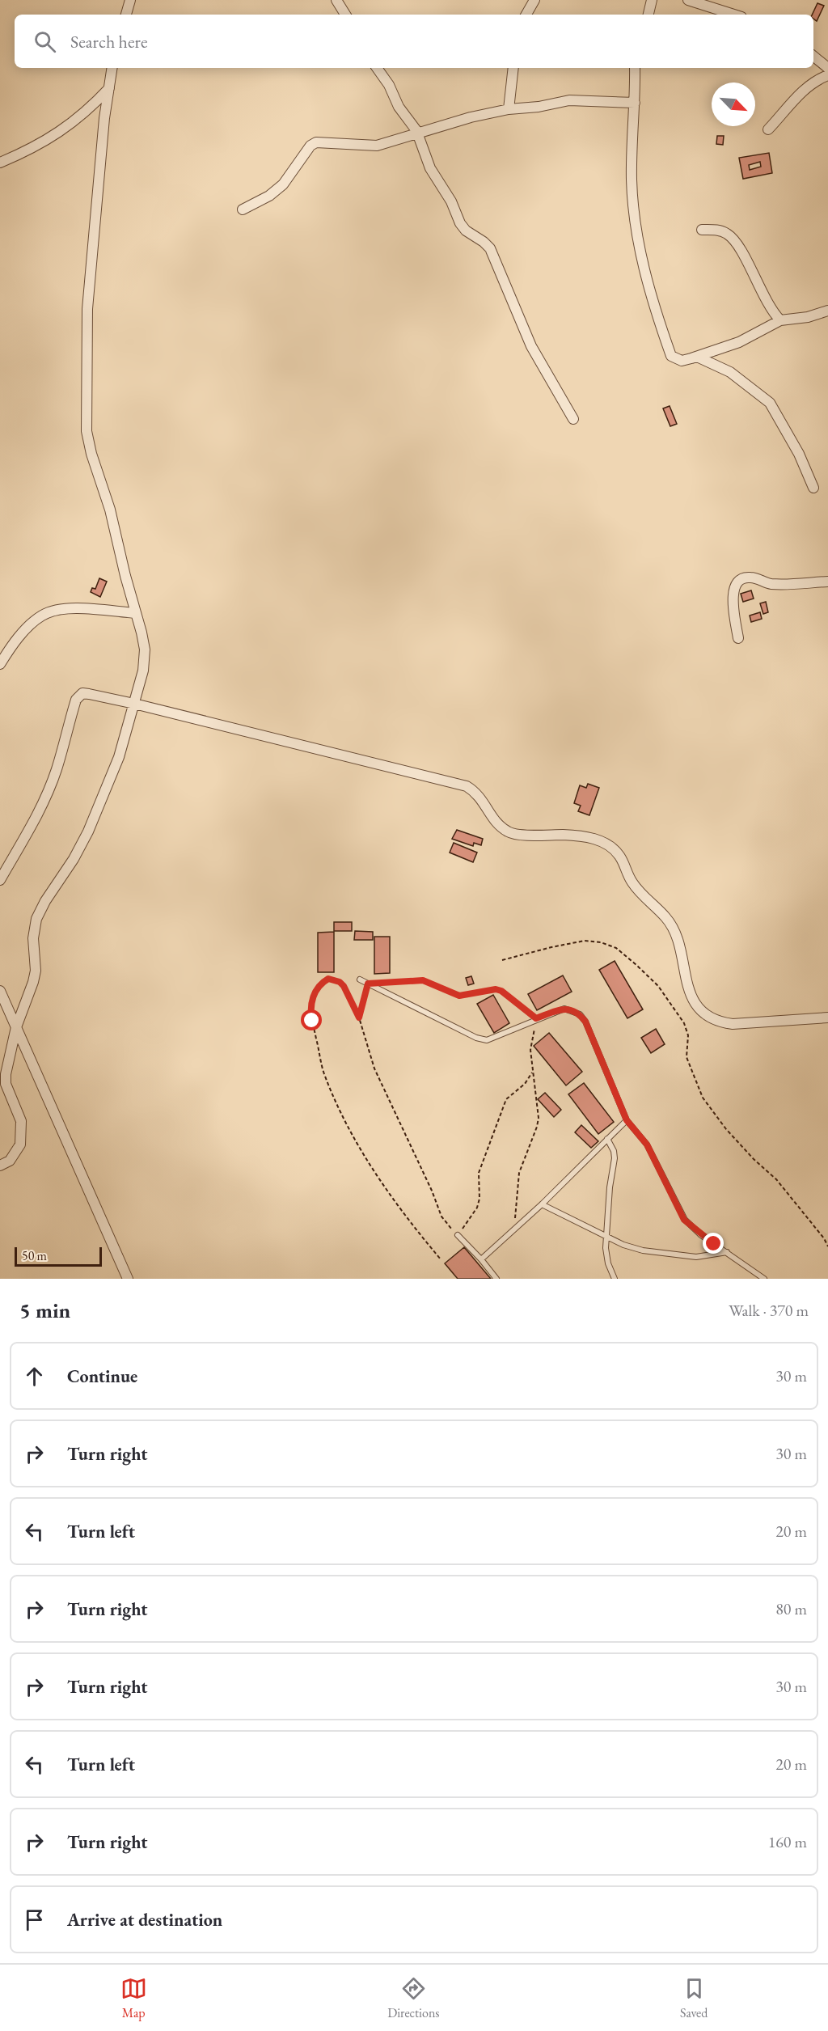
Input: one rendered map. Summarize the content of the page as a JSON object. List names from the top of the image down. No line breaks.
{"scale_bar":"50 m","north":"bottom right","page":{"search":"Search here","scale":"50 m","heading":["5 min","Walk · 370 m"],"list":[["Continue","30 m"],["Turn right","30 m"],["Turn left","20 m"],["Turn right","80 m"],["Turn right","30 m"],["Turn left","20 m"],["Turn right","160 m"],"Arrive at destination"],"nav":["Map","Directions","Saved"]}}
